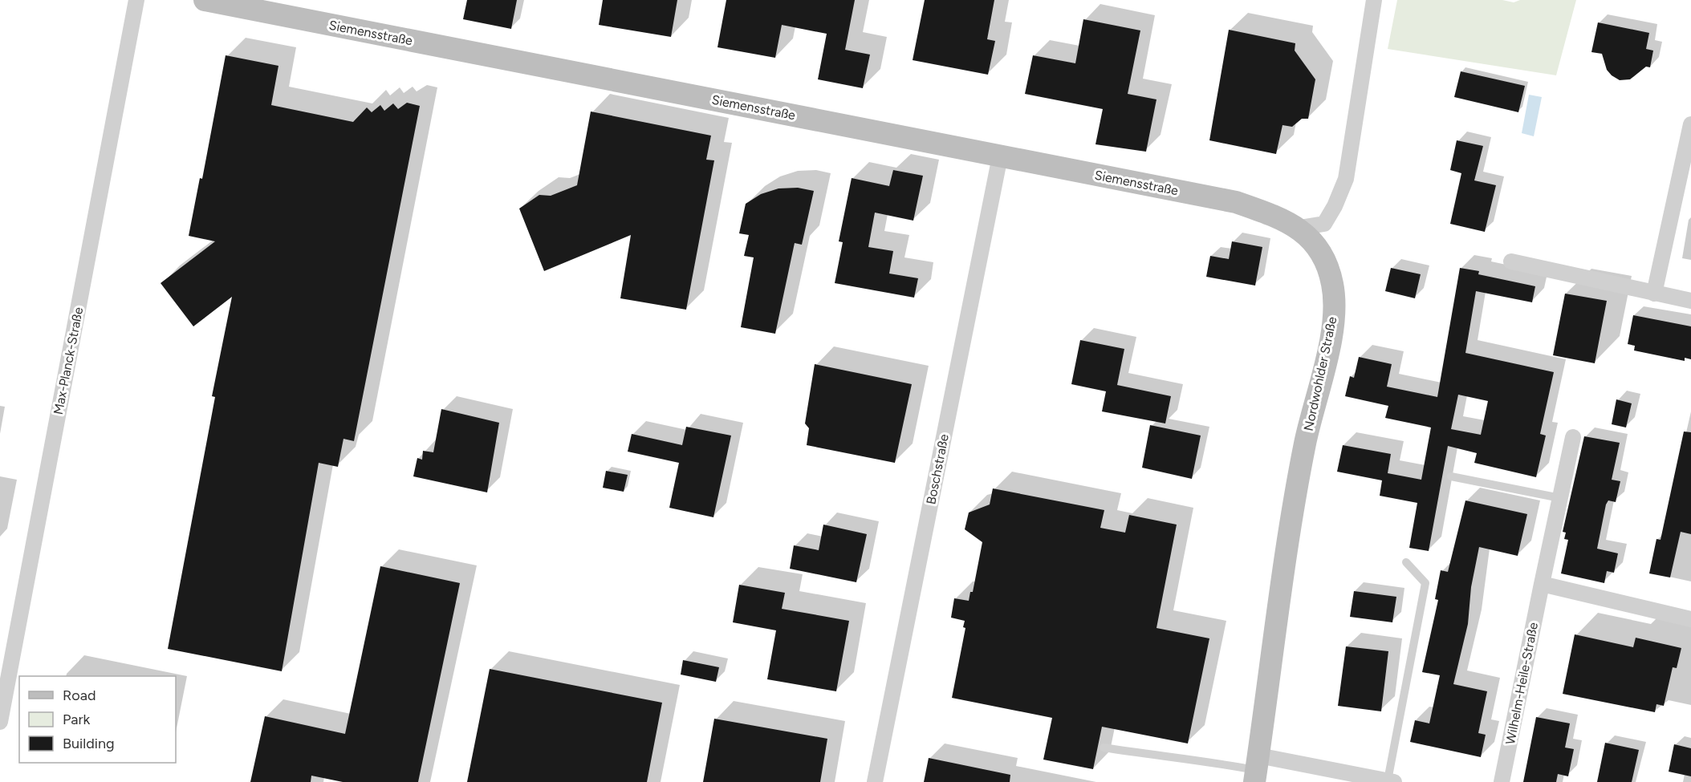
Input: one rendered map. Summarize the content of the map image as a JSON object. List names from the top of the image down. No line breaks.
{"streets":{"main road":["Siemensstraße","Nordwohlder Straße"],"street":["Max-Planck-Straße","Boschstraße","Wilhelm-Heile-Straße"]},"crossings":[["Siemensstraße","Nordwohlder Straße"],["Siemensstraße","Boschstraße"]],"legend":["Road","Park","Building"]}
